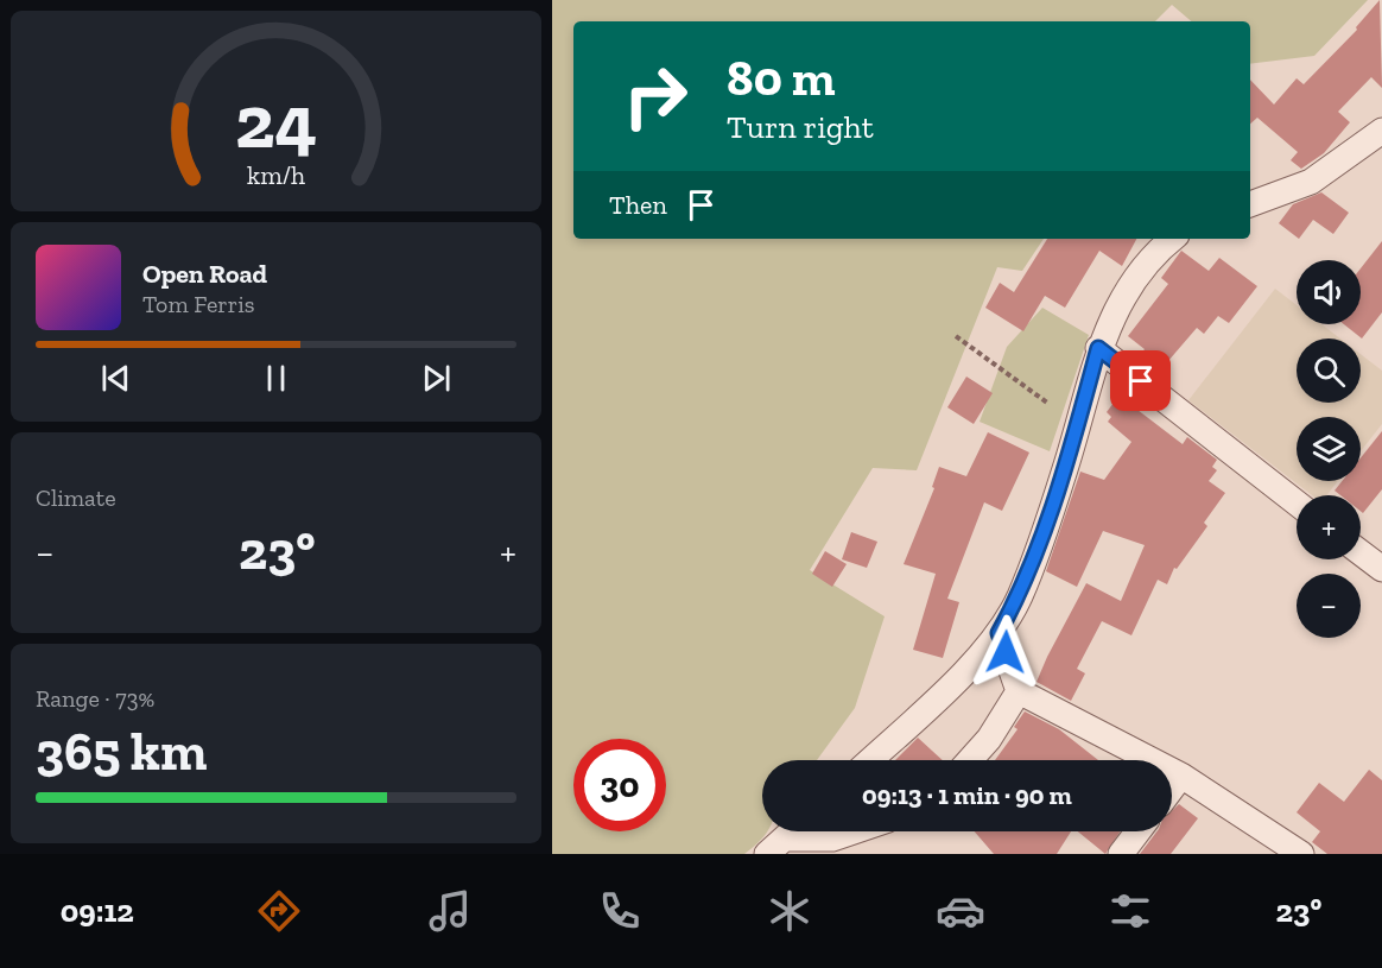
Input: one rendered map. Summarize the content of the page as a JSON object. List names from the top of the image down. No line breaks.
{"page":{"turn":["80 m","Turn right"],"then":"Then","song":["Open Road","Tom Ferris"],"map_buttons":["+","−"],"tile":["Climate",["Range · 73%","365 km"]],"heat":["−","23°","+"],"limit":"30","trip":"09:13 · 1 min · 90 m","tabs":["09:12","23°"],"gauge":["24","km/h"]}}
